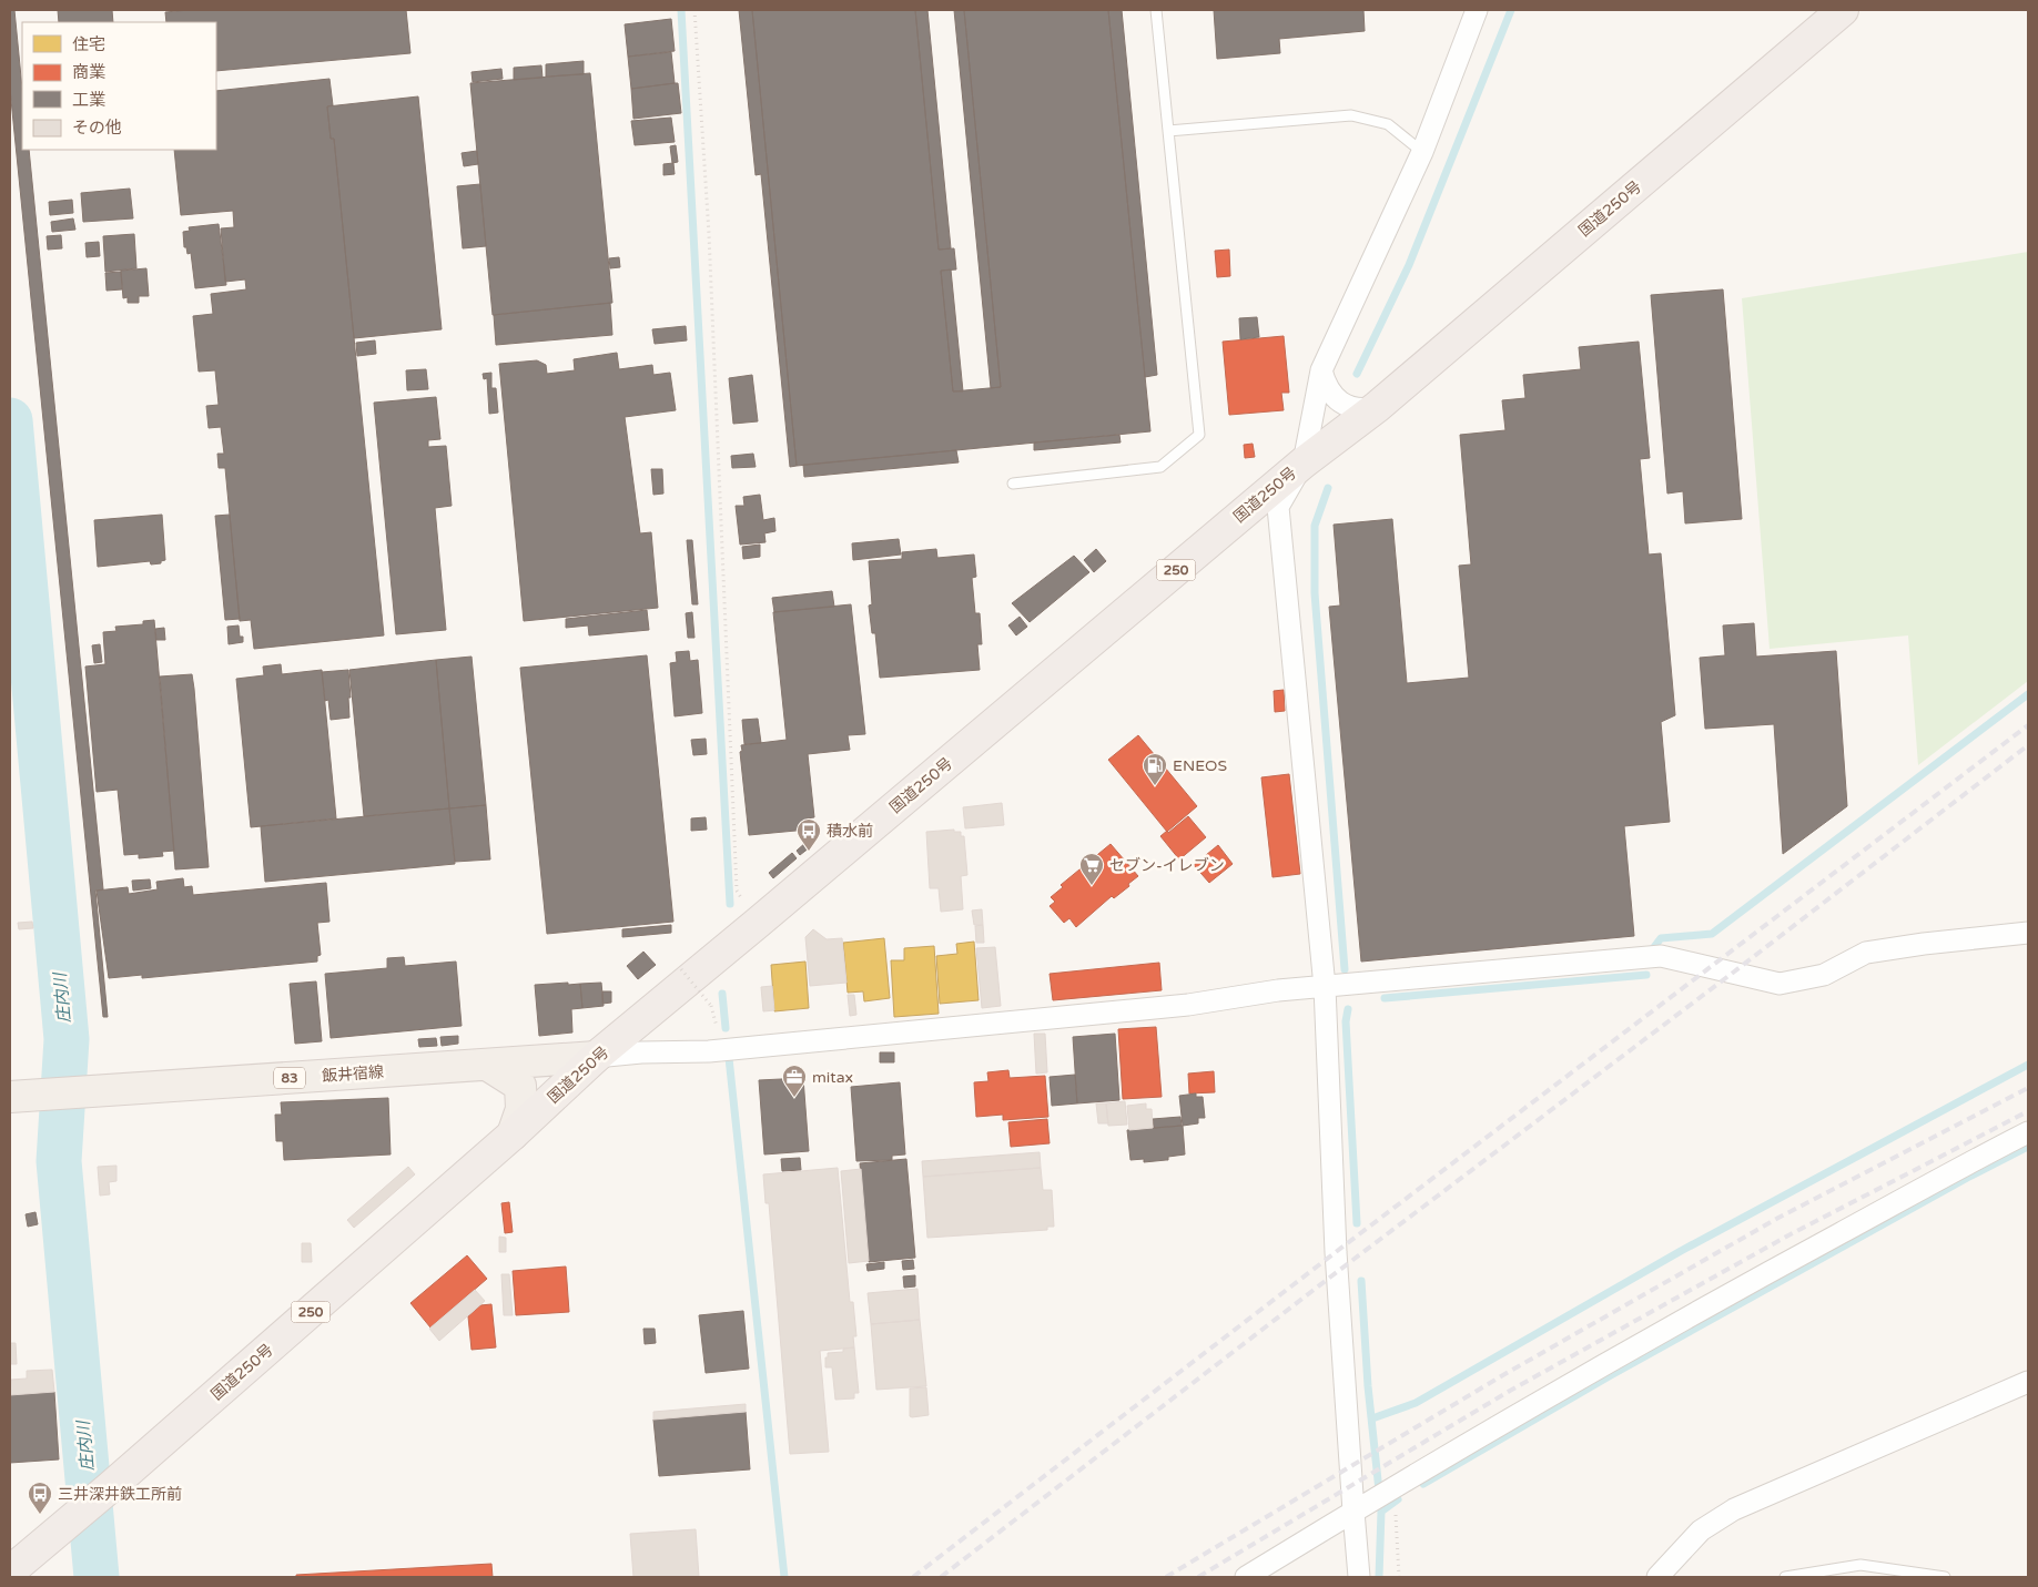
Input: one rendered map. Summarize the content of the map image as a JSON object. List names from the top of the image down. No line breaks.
{"streets":{"highway":["国道250号","250"],"main road":["飯井宿線","83"]},"crossings":[["国道250号","飯井宿線"]],"water":["庄内川"],"places":{"fuel station":["ENEOS"],"bus stop":["積水前","三井深井鉄工所前"],"supermarket":["セブン-イレブン"],"office":["mitax"]},"legend":["住宅","商業","工業","その他"]}
